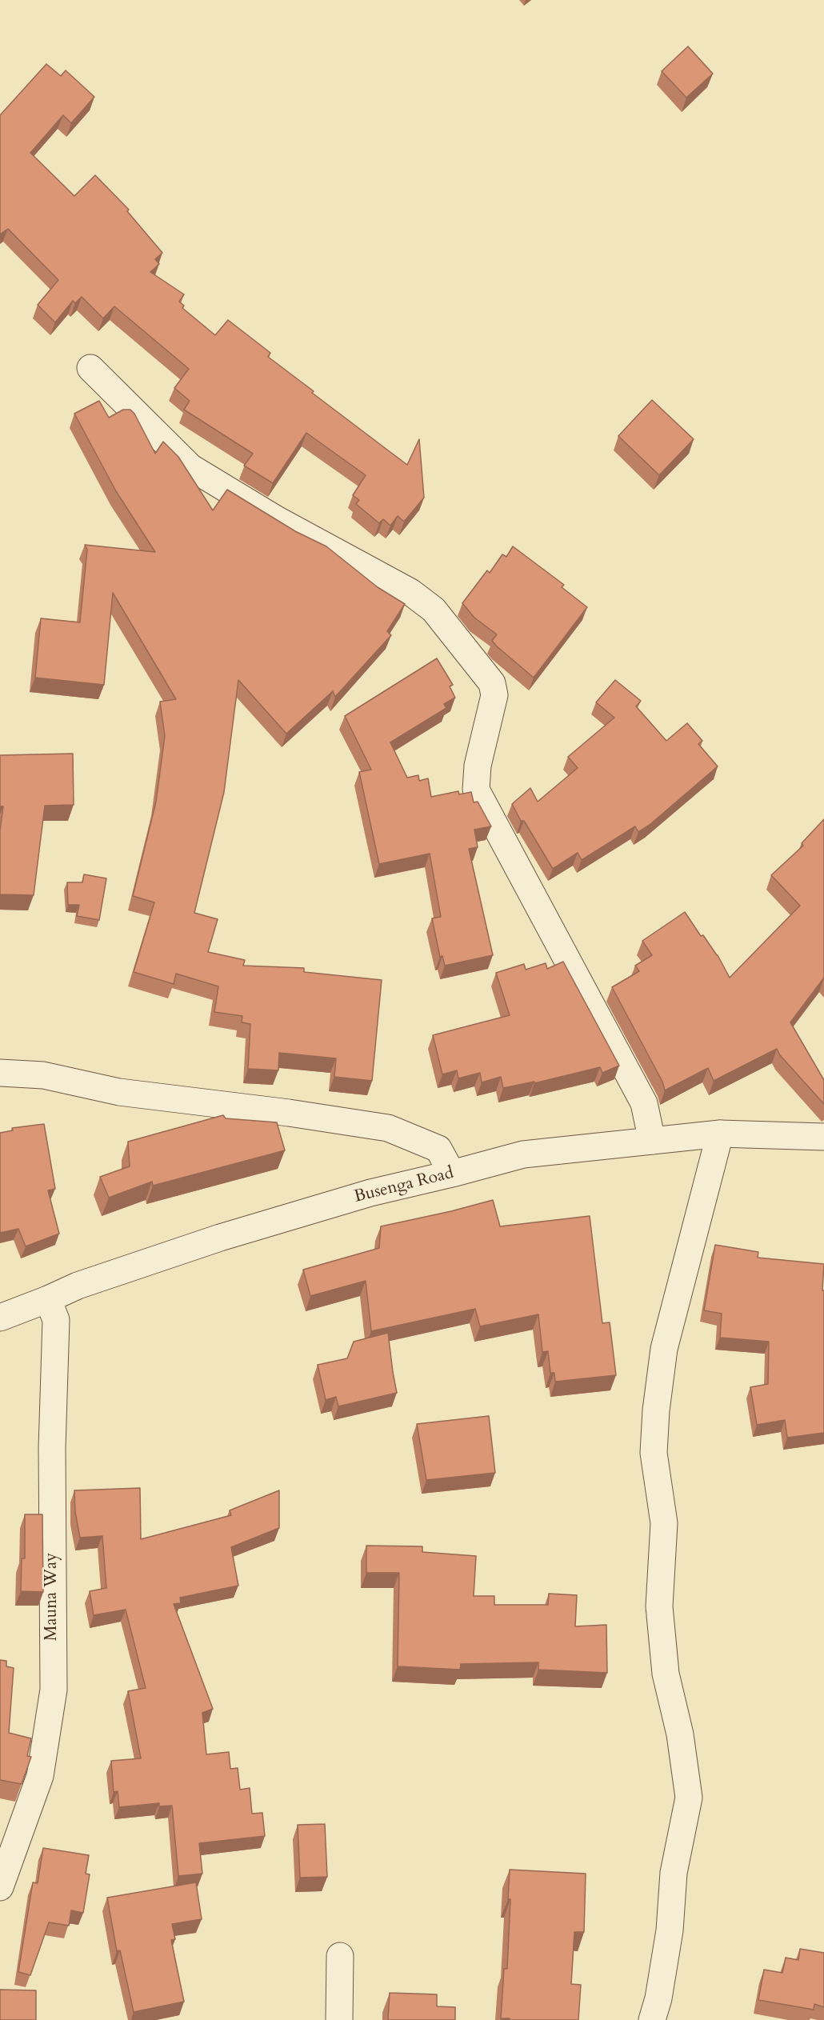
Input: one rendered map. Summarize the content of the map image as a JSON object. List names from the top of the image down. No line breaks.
{"streets":{"street":["Busenga Road","Mauna Way"]},"crossings":[["Busenga Road","Mauna Way"]]}
